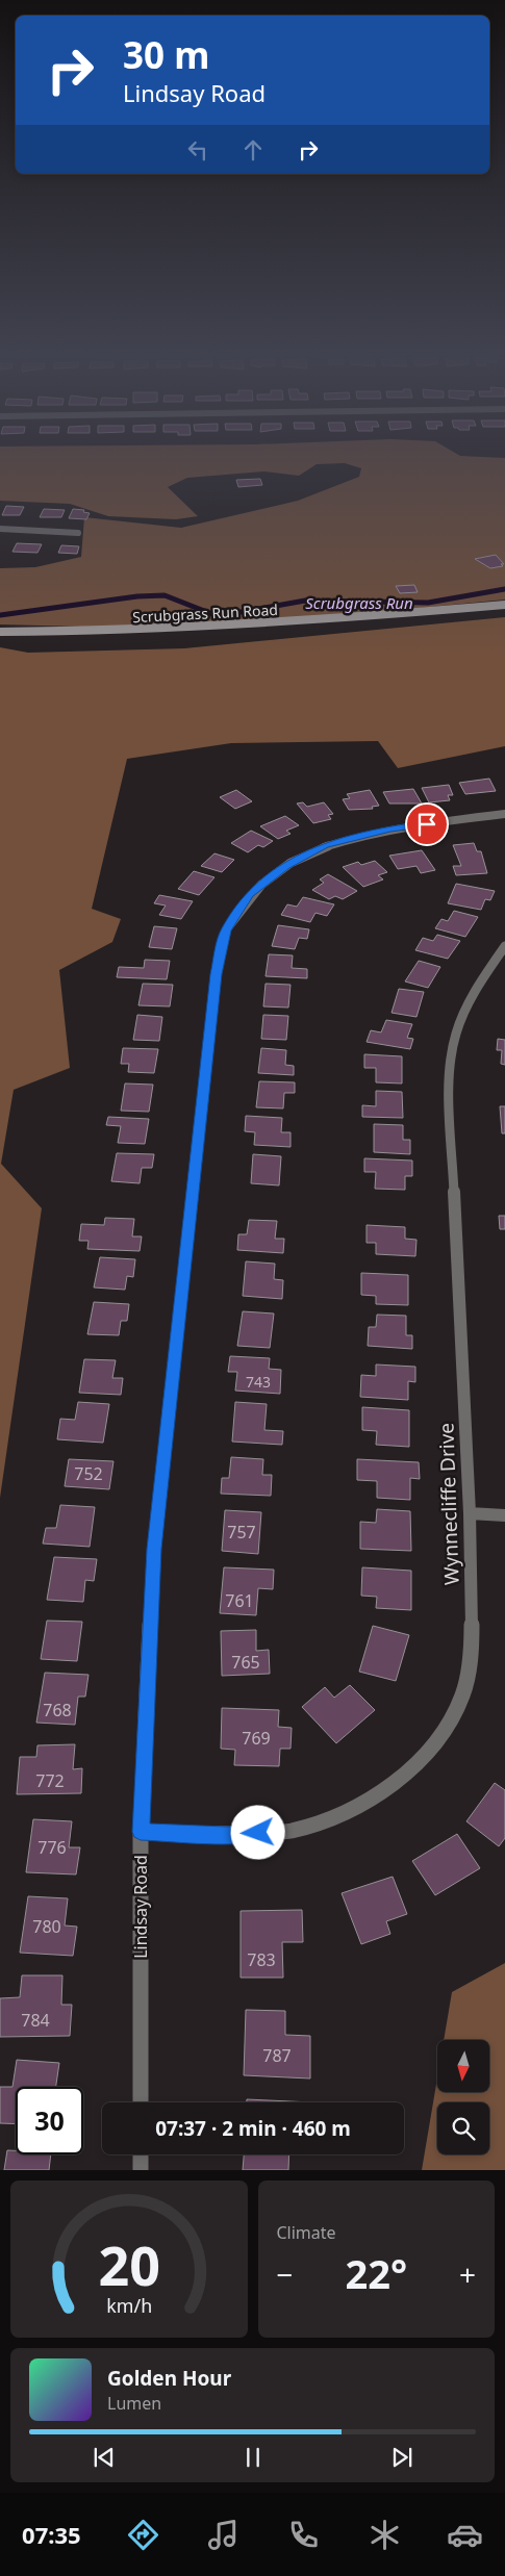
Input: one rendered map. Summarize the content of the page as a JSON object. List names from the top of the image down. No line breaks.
{"streets":{"street":["Scrubgrass Run Road","Wynnecliffe Drive","Lindsay Road"]},"crossings":[["Wynnecliffe Drive","Lindsay Road"]],"water":["Scrubgrass Run"],"house_numbers":["743","752","757","761","765","768","769","772","776","780","783","784","787"],"north":"bottom","page":{"turn":["30 m","Lindsay Road"],"limit":"30","trip":"07:37 · 2 min · 460 m","tile":"Climate","heat":["−","22°","+"],"song":["Golden Hour","Lumen"],"tabs":"07:35","gauge":["20","km/h"]}}
